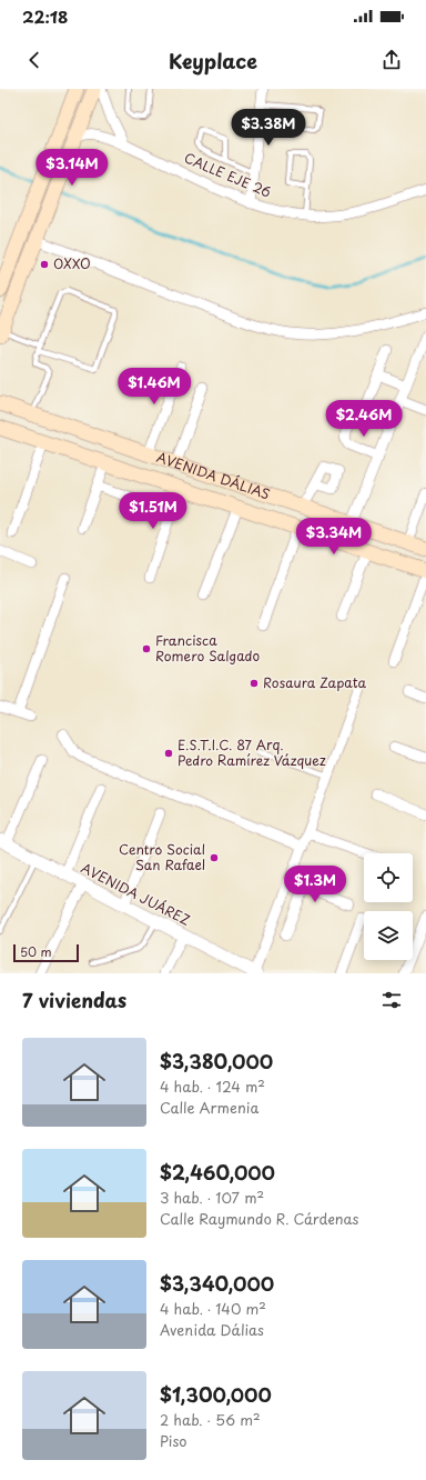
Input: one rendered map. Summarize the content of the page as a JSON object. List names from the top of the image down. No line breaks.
{"streets":{"main road":["AVENIDA DÁLIAS"],"street":["CALLE EJE 26","AVENIDA JUÁREZ"]},"places":["OXXO","Francisca Romero Salgado","Rosaura Zapata","E.S.T.I.C. 87 Arq. Pedro Ramírez Vázquez","Centro Social San Rafael"],"scale_bar":"50 m","page":{"status":"22:18","header":"Keyplace","price":["$3.38M","$3.14M","$1.46M","$2.46M","$1.51M","$3.34M","$1.3M"],"scale":"50 m","heading":"7 viviendas","list":[{"name":"$3,380,000","note":"4 hab. · 124 m² · Calle Armenia"},{"name":"$2,460,000","note":"3 hab. · 107 m² · Calle Raymundo R. Cárdenas"},{"name":"$3,340,000","note":"4 hab. · 140 m² · Avenida Dálias"},{"name":"$1,300,000","note":"2 hab. · 56 m² · Piso"}]}}
